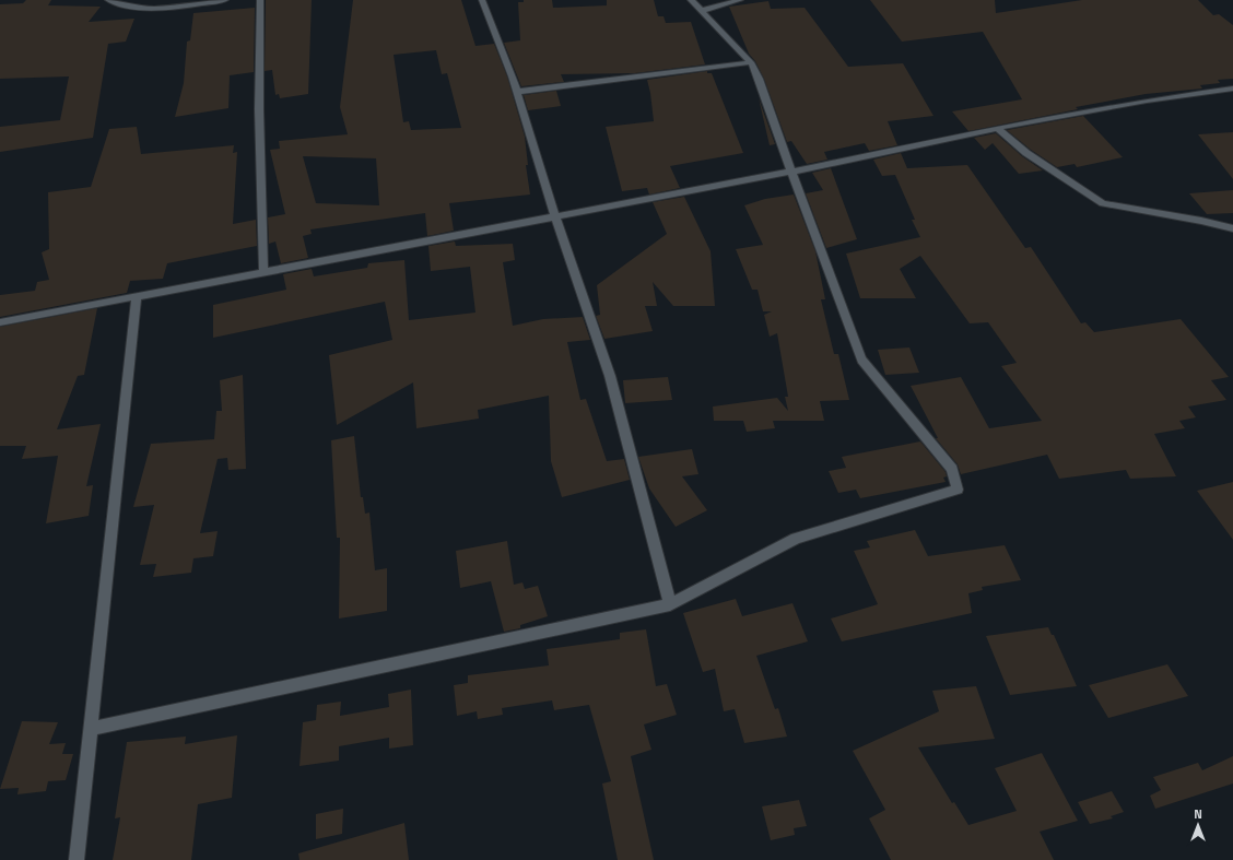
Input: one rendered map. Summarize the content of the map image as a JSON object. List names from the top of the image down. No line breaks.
{"north":"top"}
